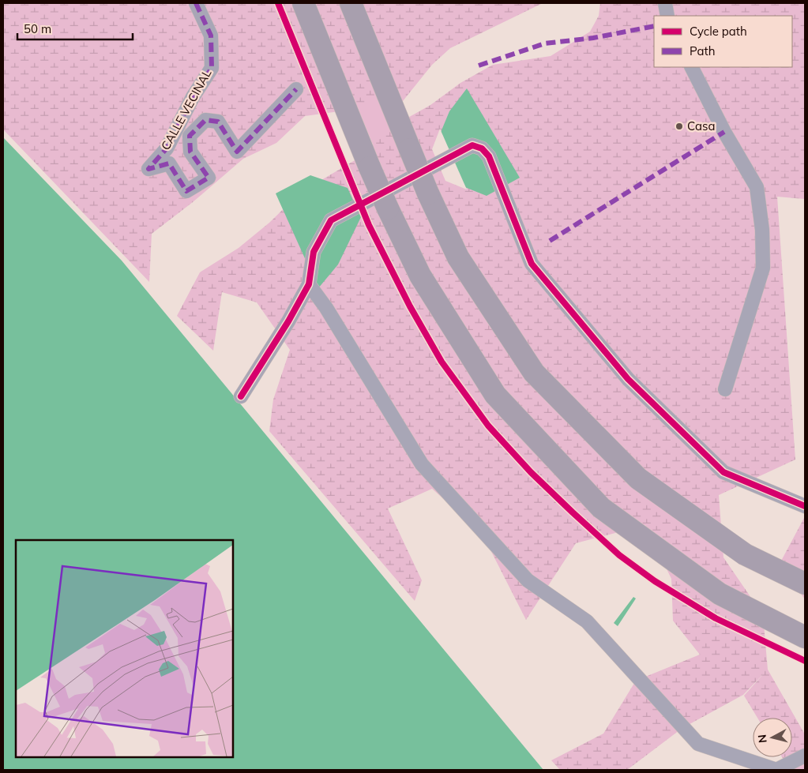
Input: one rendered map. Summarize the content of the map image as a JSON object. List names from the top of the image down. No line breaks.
{"streets":{"street":["CALLE VECINAL"]},"places":["Casa"],"legend":["Cycle path","Path"],"scale_bar":"50 m","north":"left"}
